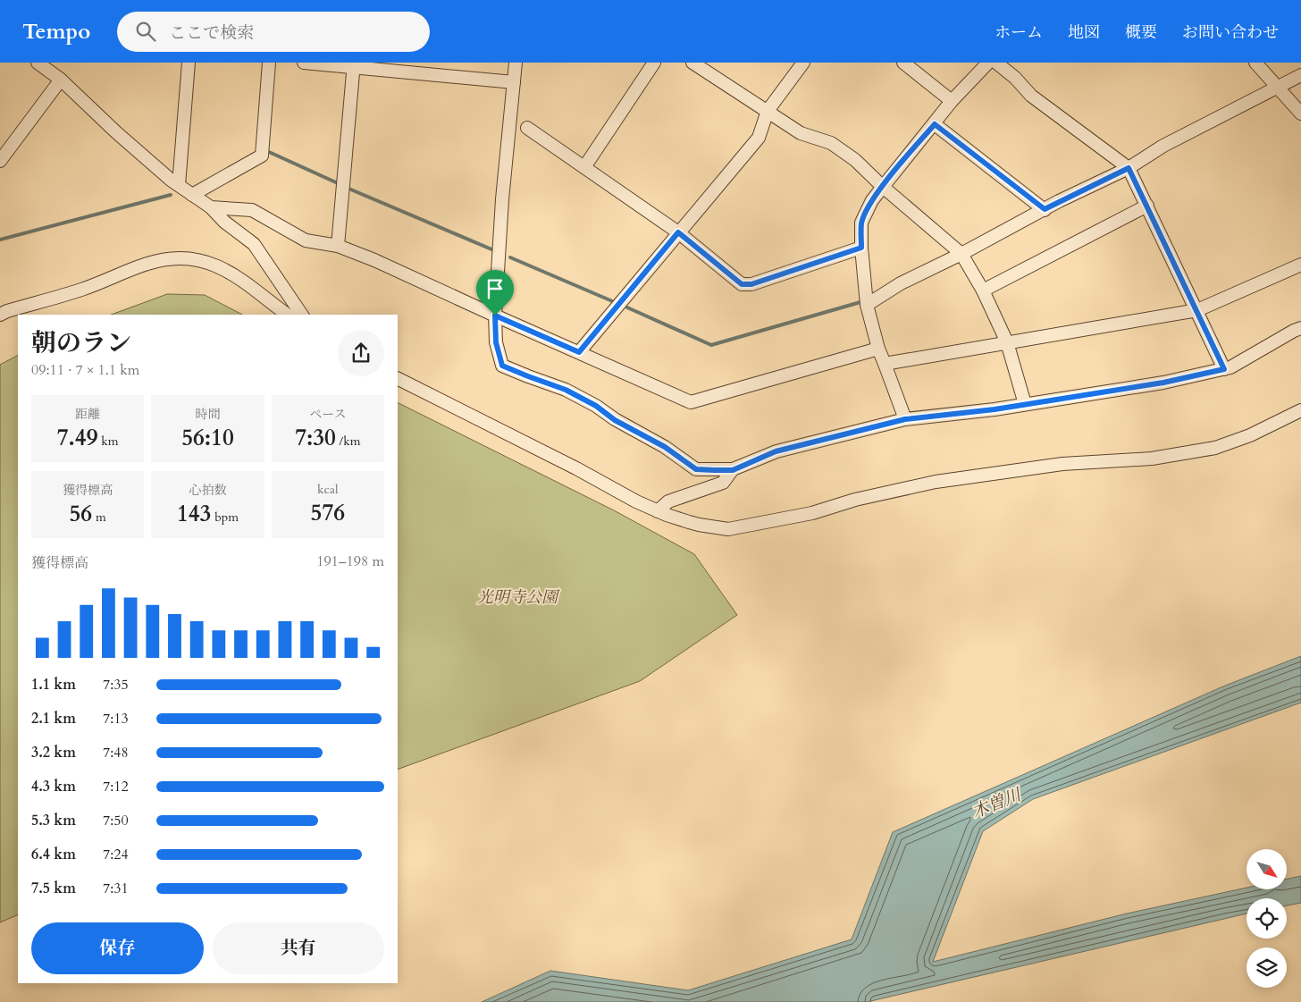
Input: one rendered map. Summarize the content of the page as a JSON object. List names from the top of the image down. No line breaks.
{"water":["木曽川"],"parks":["光明寺公園"],"north":"bottom right","page":{"header":"Tempo","search":"ここで検索","nav":["ホーム","地図","概要","お問い合わせ"],"heading":["朝のラン","09:11 · 7 × 1.1 km"],"stats":[["距離","7.49 km"],["時間","56:10"],["ペース","7:30 /km"],["獲得標高","56 m"],["心拍数","143 bpm"],["kcal","576"]],"chart":["獲得標高","191–198 m"],"list":[{"name":"1.1 km","note":"7:35"},{"name":"2.1 km","note":"7:13"},{"name":"3.2 km","note":"7:48"},{"name":"4.3 km","note":"7:12"},{"name":"5.3 km","note":"7:50"},{"name":"6.4 km","note":"7:24"},{"name":"7.5 km","note":"7:31"}],"buttons":["保存","共有"]}}
